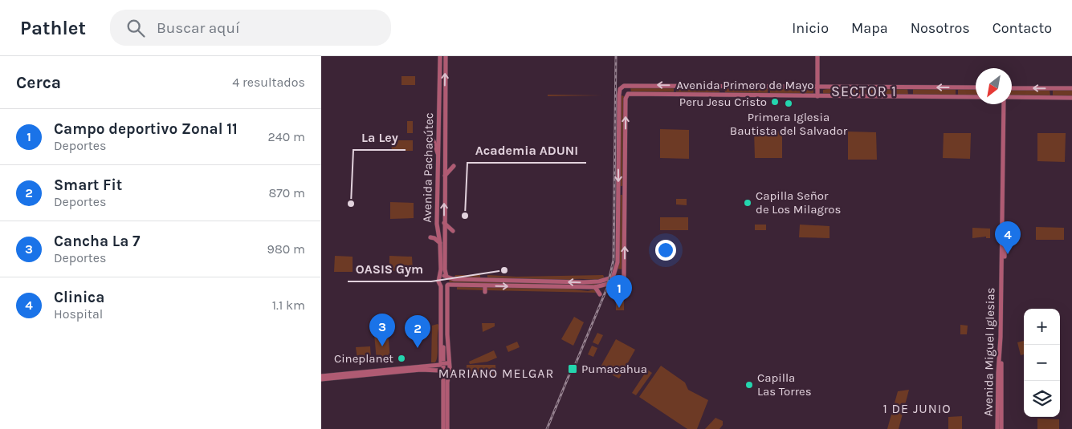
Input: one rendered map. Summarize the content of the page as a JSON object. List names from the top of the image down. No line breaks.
{"streets":{"main road":["Avenida Primero de Mayo","Avenida Pachacútec","Avenida Miguel Iglesias"]},"districts":["SECTOR 1","MARIANO MELGAR","1 DE JUNIO"],"places":{"other":["Peru Jesu Cristo","Primera Iglesia Bautista del Salvador","Capilla Señor de Los Milagros","La Ley","Academia ADUNI","OASIS Gym","Cineplanet","Capilla Las Torres"],"transit":["Pumacahua"]},"north":"bottom left","page":{"header":"Pathlet","search":"Buscar aquí","nav":["Inicio","Mapa","Nosotros","Contacto"],"heading":["Cerca","4 resultados"],"list":[{"mark":"1","name":"Campo deportivo Zonal 11","note":"Deportes","value":"240 m"},{"mark":"2","name":"Smart Fit","note":"Deportes","value":"870 m"},{"mark":"3","name":"Cancha La 7","note":"Deportes","value":"980 m"},{"mark":"4","name":"Clinica","note":"Hospital","value":"1.1 km"}],"pins":["4","1","3","2"],"map_buttons":["+","−"]}}
